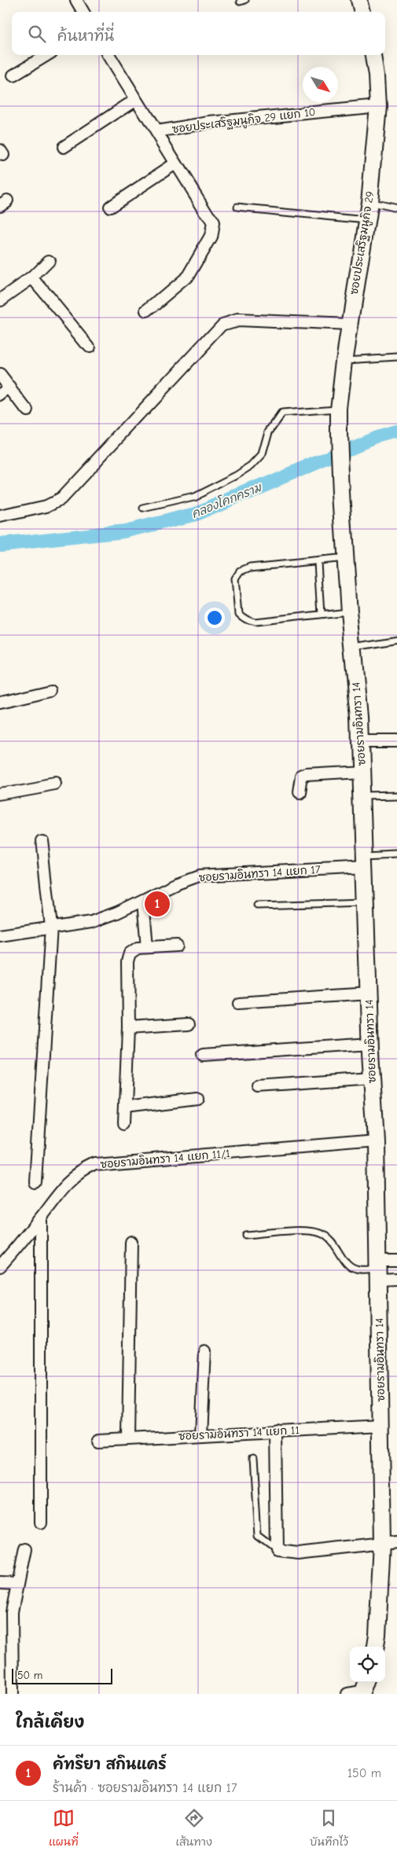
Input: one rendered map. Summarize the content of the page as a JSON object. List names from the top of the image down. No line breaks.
{"streets":{"street":["ซอยประเสริฐมนูกิจ 29 แยก 10","ซอยประเสริฐมนูกิจ 29","ซอยรามอินทรา 14","ซอยรามอินทรา 14 แยก 17","ซอยรามอินทรา 14 แยก 11/1","ซอยรามอินทรา 14 แยก 11"]},"crossings":[["ซอยประเสริฐมนูกิจ 29 แยก 10","ซอยประเสริฐมนูกิจ 29"],["ซอยประเสริฐมนูกิจ 29","ซอยรามอินทรา 14"],["ซอยรามอินทรา 14","ซอยรามอินทรา 14 แยก 17"],["ซอยรามอินทรา 14","ซอยรามอินทรา 14 แยก 11/1"],["ซอยรามอินทรา 14","ซอยรามอินทรา 14 แยก 11"]],"water":["คลองโคกคราม"],"scale_bar":"50 m","north":"bottom right","page":{"search":"ค้นหาที่นี่","pins":"1","scale":"50 m","heading":"ใกล้เคียง","list":[{"mark":"1","name":"คัทรียา สกินแคร์","note":"ร้านค้า · ซอยรามอินทรา 14 แยก 17","value":"150 m"}],"nav":["แผนที่","เส้นทาง","บันทึกไว้"]}}
